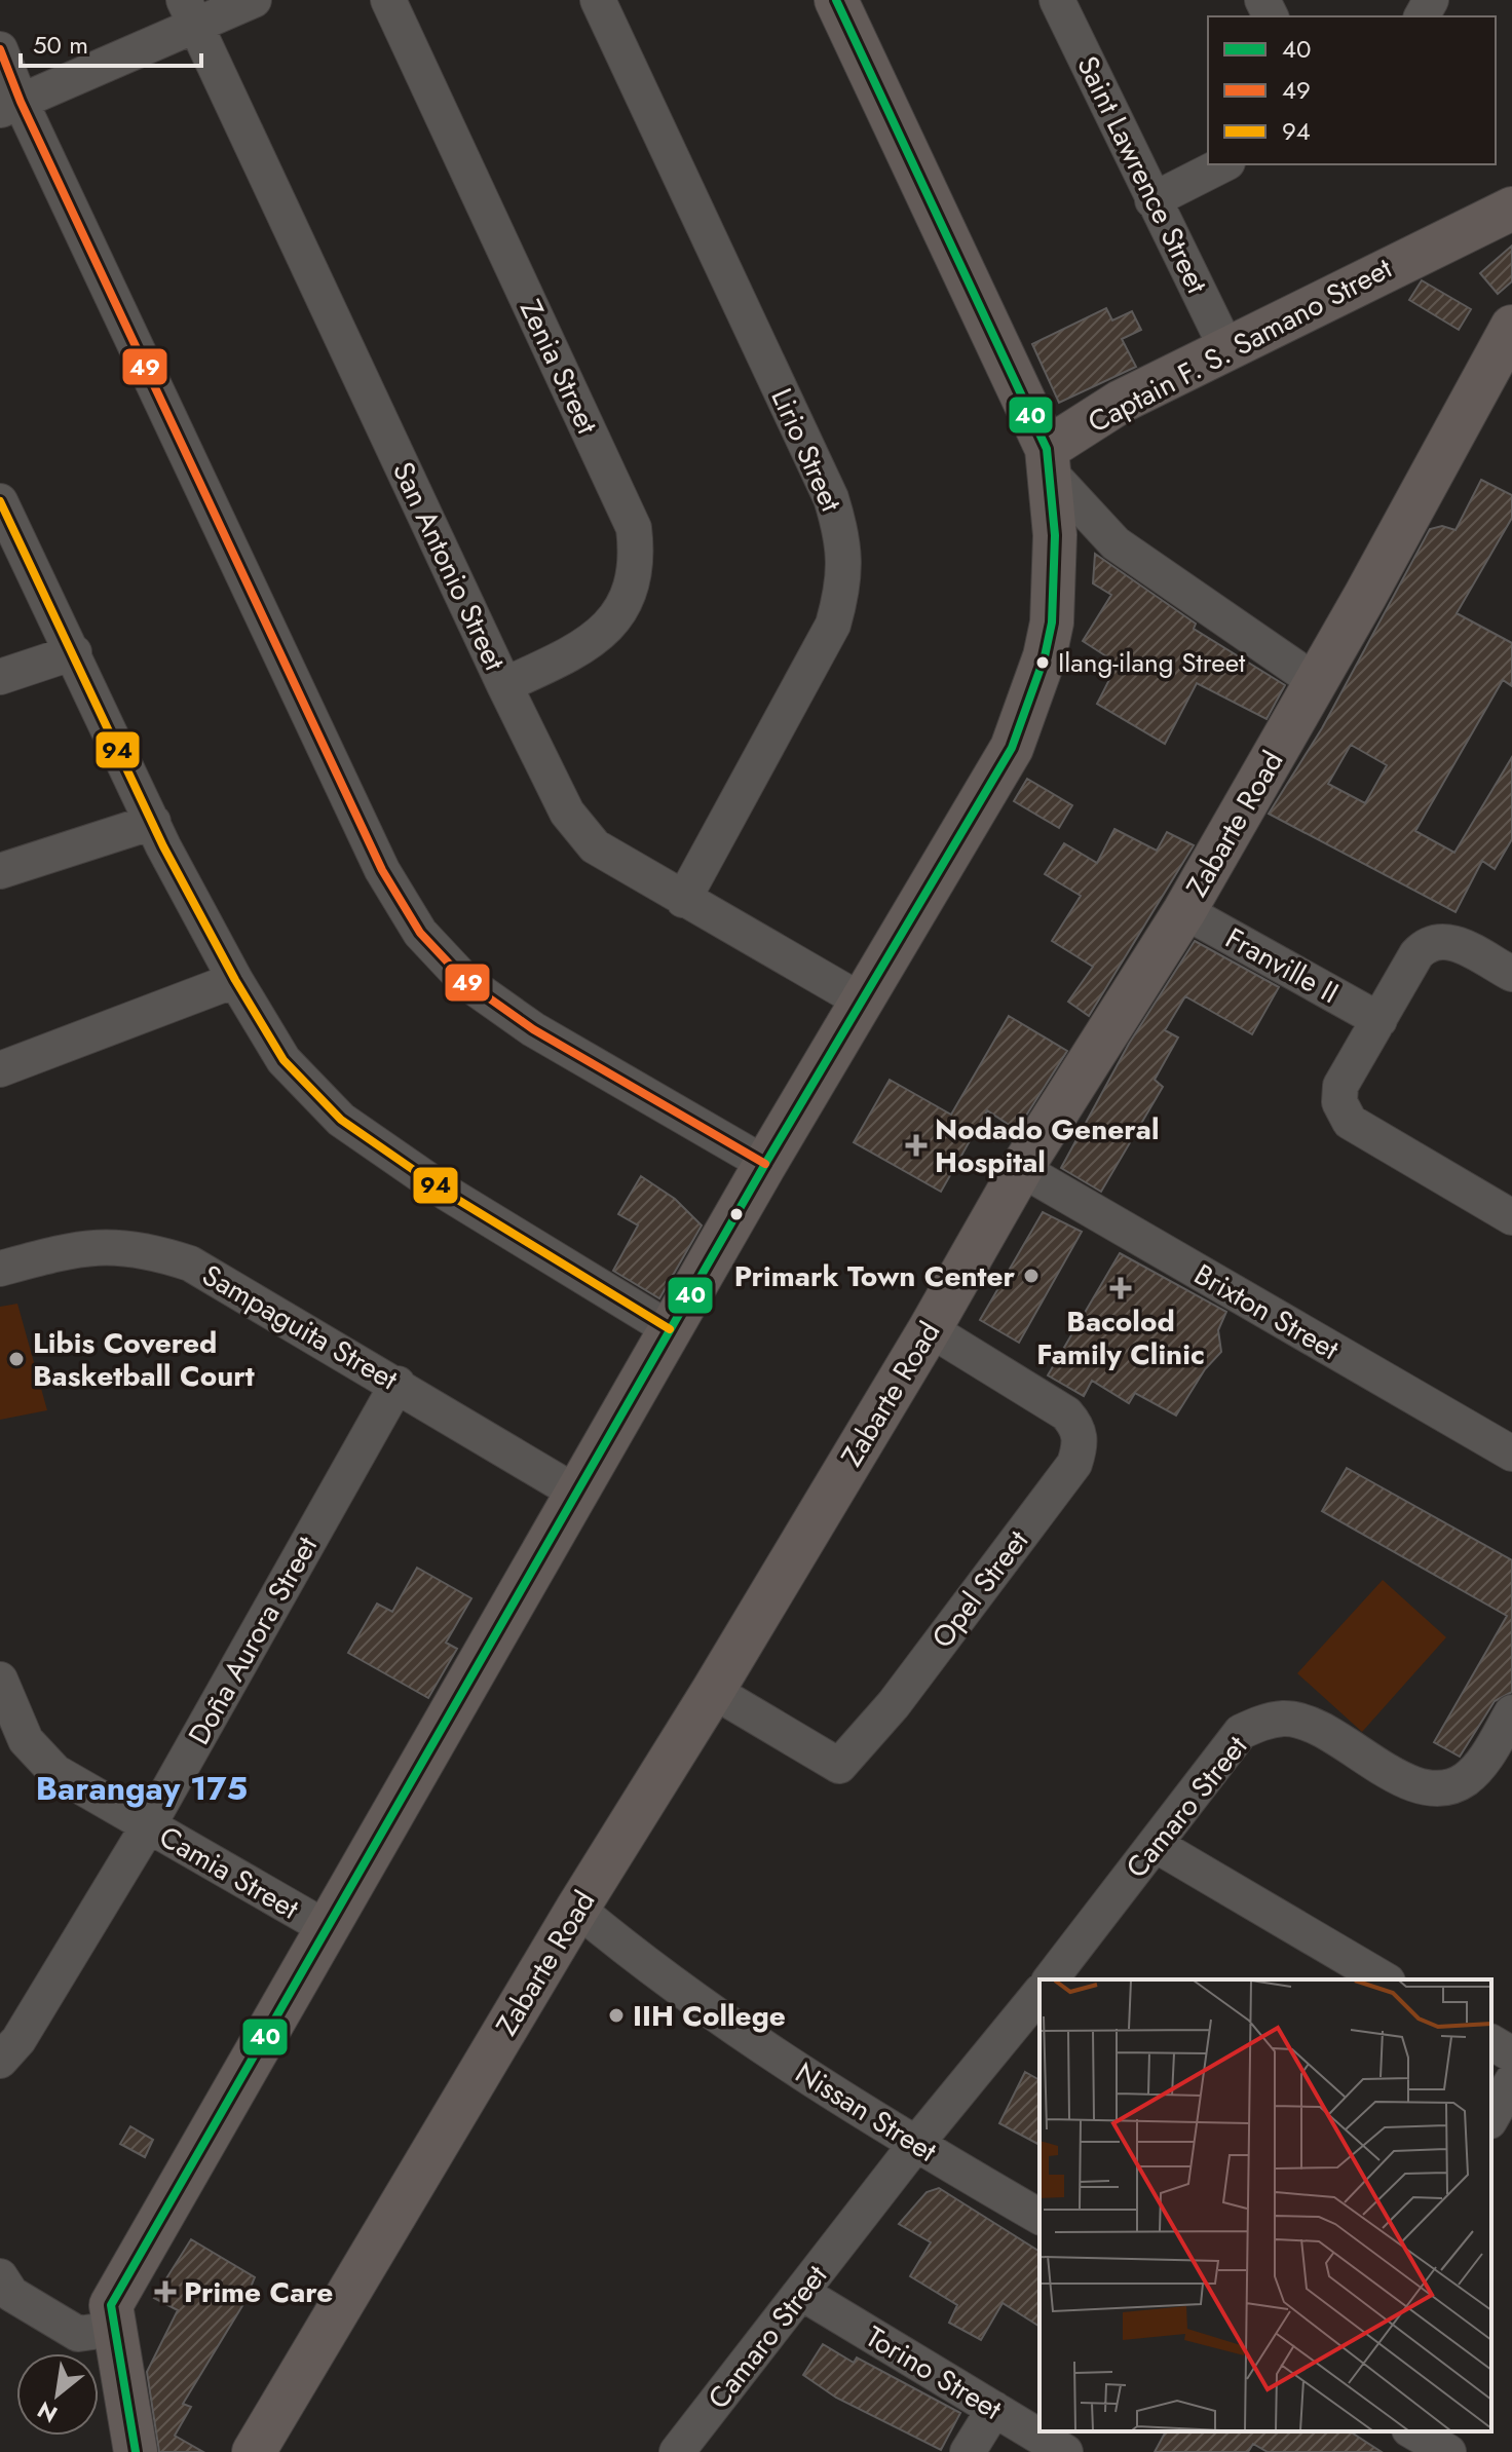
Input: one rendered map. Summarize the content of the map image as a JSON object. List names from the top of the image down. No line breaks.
{"streets":{"main road":["Captain F. S. Samano Street","Zabarte Road"],"street":["Saint Lawrence Street","Zenia Street","Lirio Street","San Antonio Street","Franville II","Brixton Street","Sampaguita Street","Opel Street","Doña Aurora Street","Camaro Street","Camia Street","Nissan Street","Torino Street"]},"crossings":[["Saint Lawrence Street","Captain F. S. Samano Street"],["Zenia Street","San Antonio Street"],["Lirio Street","San Antonio Street"],["Zabarte Road","Franville II"],["Zabarte Road","Brixton Street"],["Zabarte Road","Opel Street"],["Zabarte Road","Nissan Street"],["Sampaguita Street","Doña Aurora Street"],["Doña Aurora Street","Camia Street"],["Camaro Street","Nissan Street"],["Camaro Street","Torino Street"]],"districts":["Barangay 175"],"places":{"other":["Ilang-ilang Street","Primark Town Center","Libis Covered Basketball Court","IIH College"],"health":["Nodado General Hospital","Bacolod Family Clinic","Prime Care"]},"lines":["transit line 40","transit line 49","transit line 94"],"legend":["40","49","94"],"scale_bar":"50 m","north":"bottom left"}
